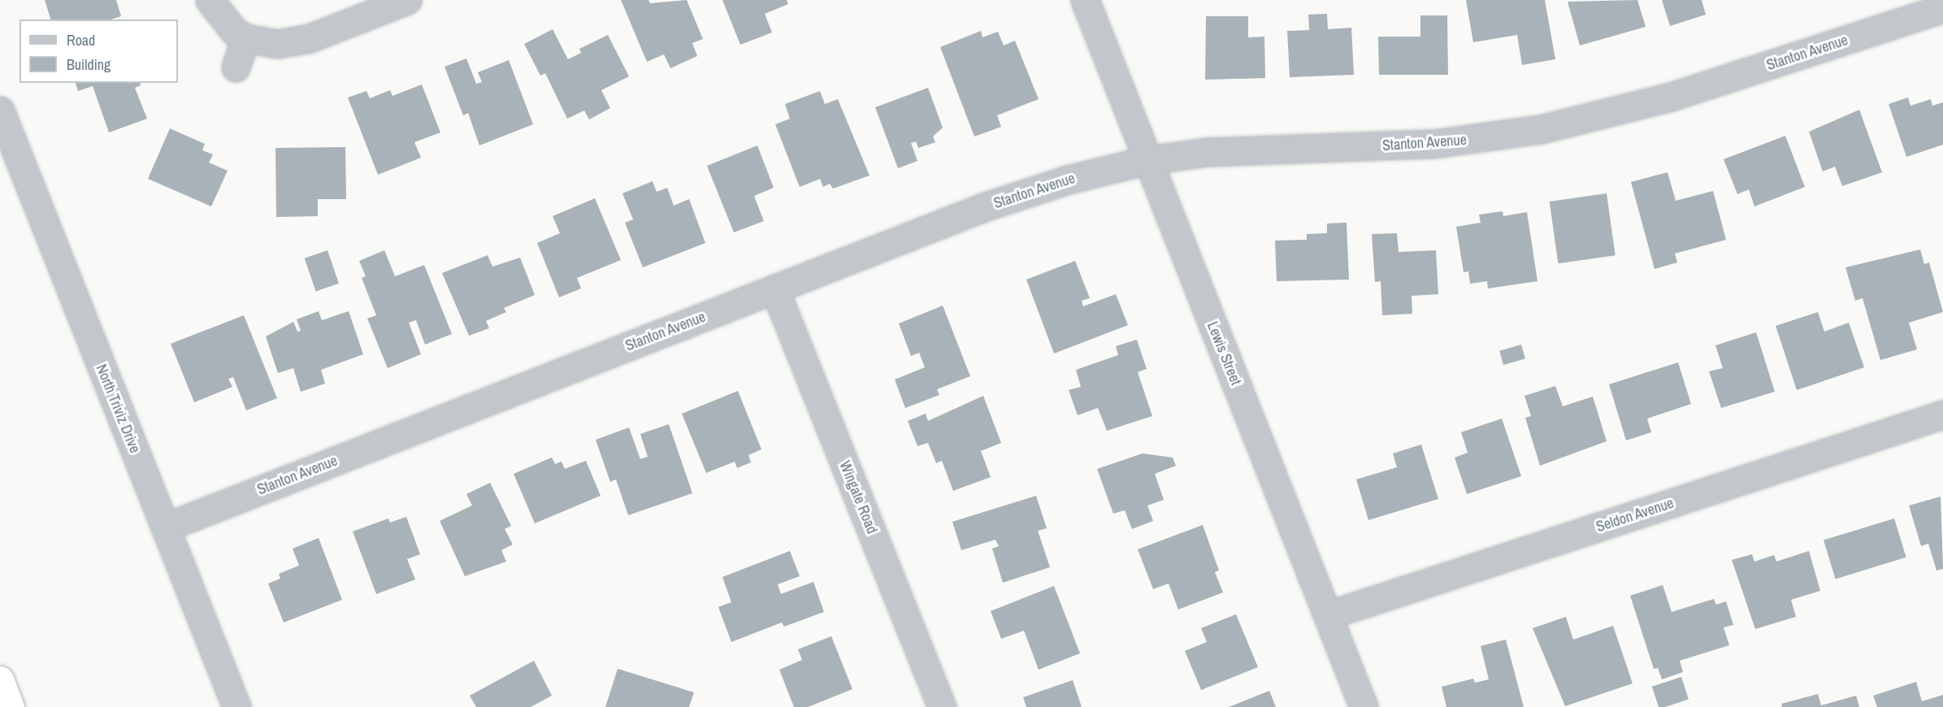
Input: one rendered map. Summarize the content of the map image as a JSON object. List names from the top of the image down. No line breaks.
{"streets":{"street":["Stanton Avenue","Lewis Street","North Triviz Drive","Wingate Road","Seldon Avenue"]},"crossings":[["Stanton Avenue","Lewis Street"],["Stanton Avenue","North Triviz Drive"],["Stanton Avenue","Wingate Road"],["Lewis Street","Seldon Avenue"]],"legend":["Road","Building"]}
